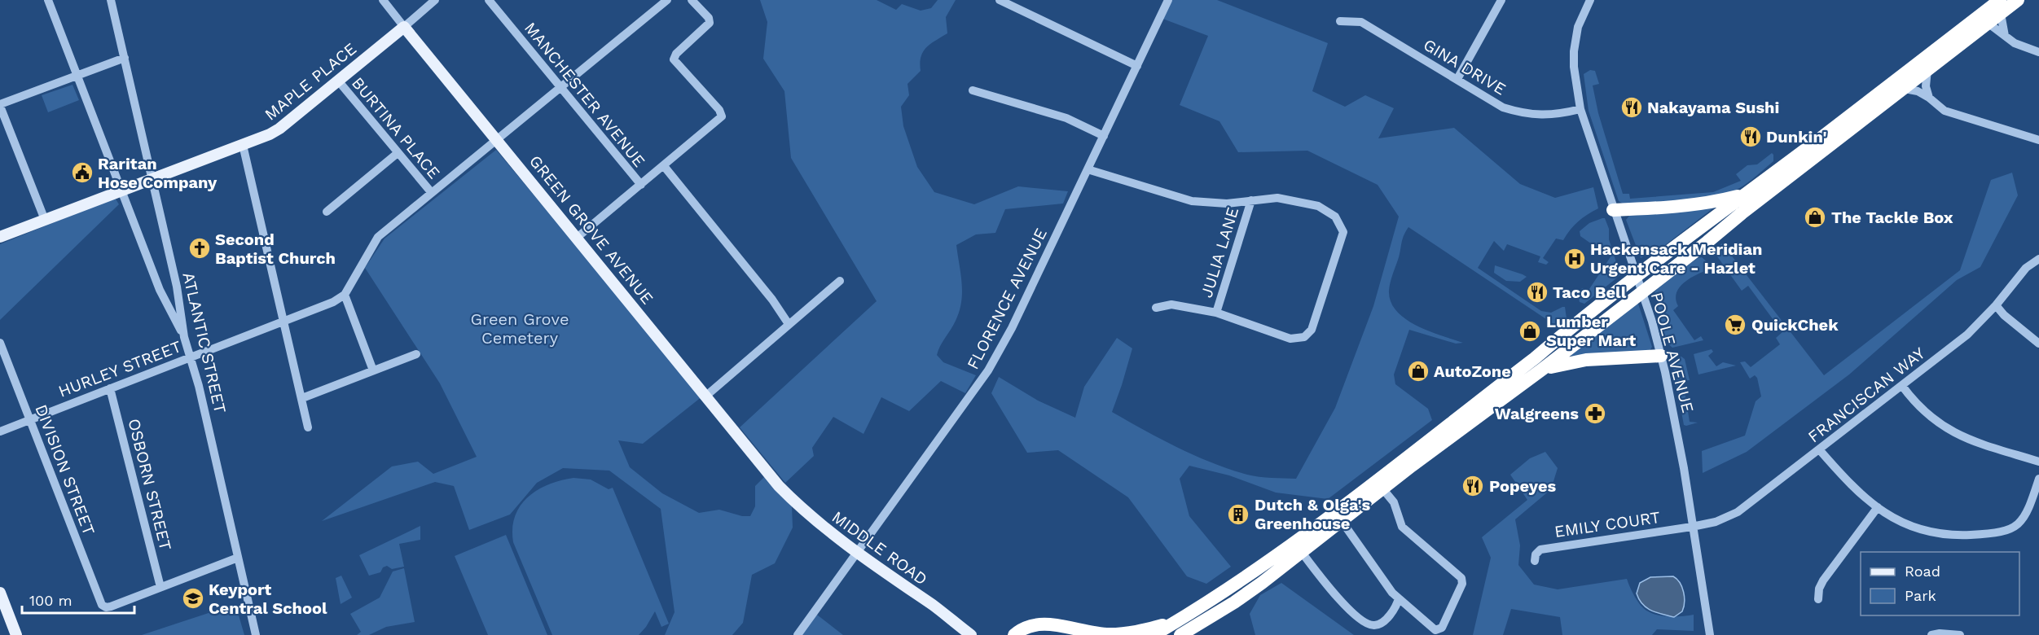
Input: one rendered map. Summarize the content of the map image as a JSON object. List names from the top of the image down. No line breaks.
{"streets":{"main road":["MAPLE PLACE","GREEN GROVE AVENUE","MIDDLE ROAD"],"street":["GINA DRIVE","MANCHESTER AVENUE","BURTINA PLACE","JULIA LANE","FLORENCE AVENUE","ATLANTIC STREET","POOLE AVENUE","HURLEY STREET","FRANCISCAN WAY","DIVISION STREET","OSBORN STREET","EMILY COURT"]},"crossings":[["GINA DRIVE","POOLE AVENUE"],["MAPLE PLACE","BURTINA PLACE"],["MAPLE PLACE","GREEN GROVE AVENUE"],["MAPLE PLACE","ATLANTIC STREET"],["GREEN GROVE AVENUE","MIDDLE ROAD"],["FLORENCE AVENUE","MIDDLE ROAD"],["ATLANTIC STREET","HURLEY STREET"],["POOLE AVENUE","FRANCISCAN WAY"],["POOLE AVENUE","EMILY COURT"],["HURLEY STREET","DIVISION STREET"],["HURLEY STREET","OSBORN STREET"],["FRANCISCAN WAY","EMILY COURT"],["DIVISION STREET","OSBORN STREET"]],"parks":["Green Grove Cemetery"],"places":{"restaurant":["Nakayama Sushi","Dunkin'","Taco Bell","Popeyes"],"public building":["Raritan Hose Company"],"shop":["The Tackle Box","Lumber Super Mart","AutoZone"],"church":["Second Baptist Church"],"hospital":["Hackensack Meridian Urgent Care - Hazlet"],"supermarket":["QuickChek"],"pharmacy":["Walgreens"],"building":["Dutch & Olga's Greenhouse"],"school or university":["Keyport Central School"]},"legend":["Road","Park"],"scale_bar":"100 m"}
